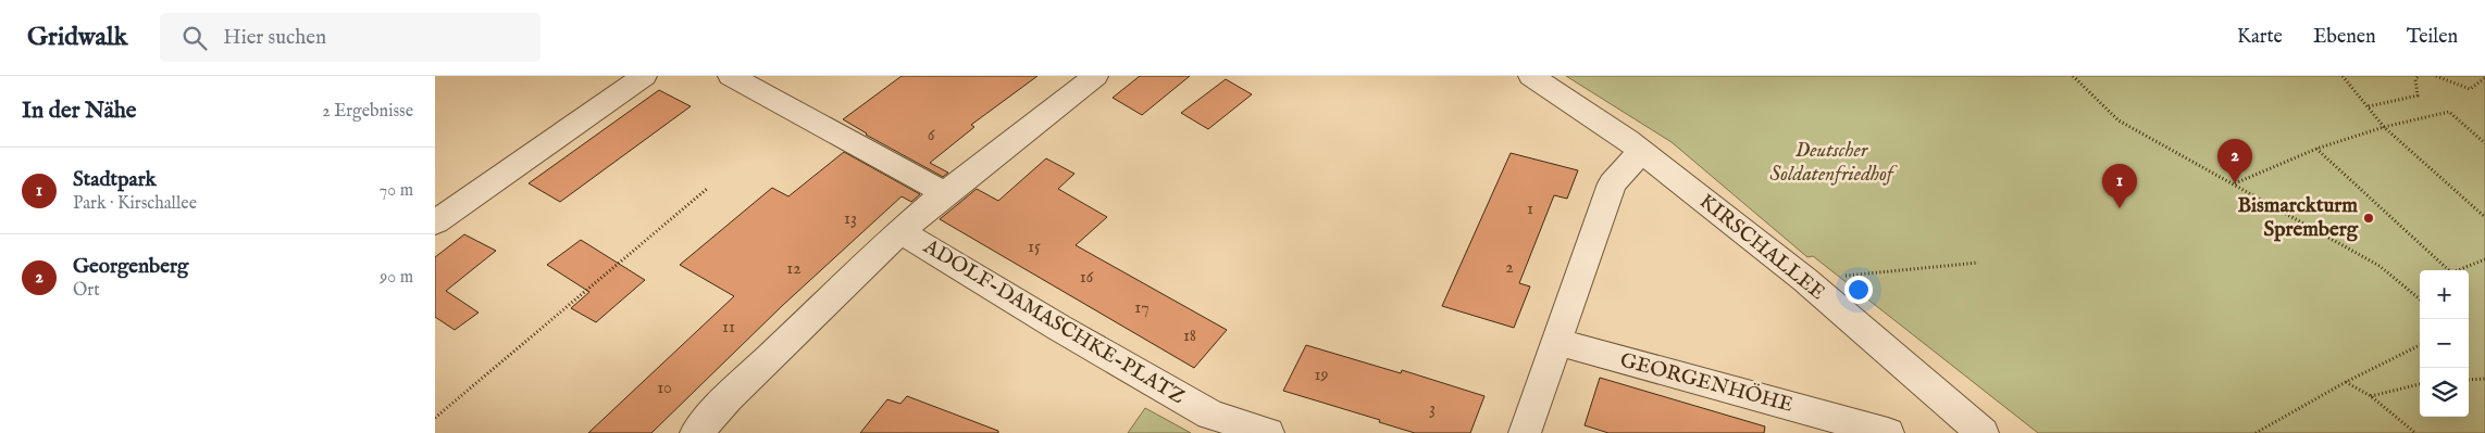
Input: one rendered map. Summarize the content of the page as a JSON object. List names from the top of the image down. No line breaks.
{"streets":{"street":["KIRSCHALLEE","ADOLF-DAMASCHKE-PLATZ","GEORGENHÖHE"]},"parks":["Deutscher Soldatenfriedhof"],"places":["Bismarckturm Spremberg"],"house_numbers":["6","1","13","15","2","12","16","17","11","18","19","10","3"],"page":{"header":"Gridwalk","search":"Hier suchen","nav":["Karte","Ebenen","Teilen"],"heading":["In der Nähe","2 Ergebnisse"],"pins":["2","1"],"list":[{"mark":"1","name":"Stadtpark","note":"Park · Kirschallee","value":"70 m"},{"mark":"2","name":"Georgenberg","note":"Ort","value":"90 m"}],"map_buttons":["+","−"]}}
